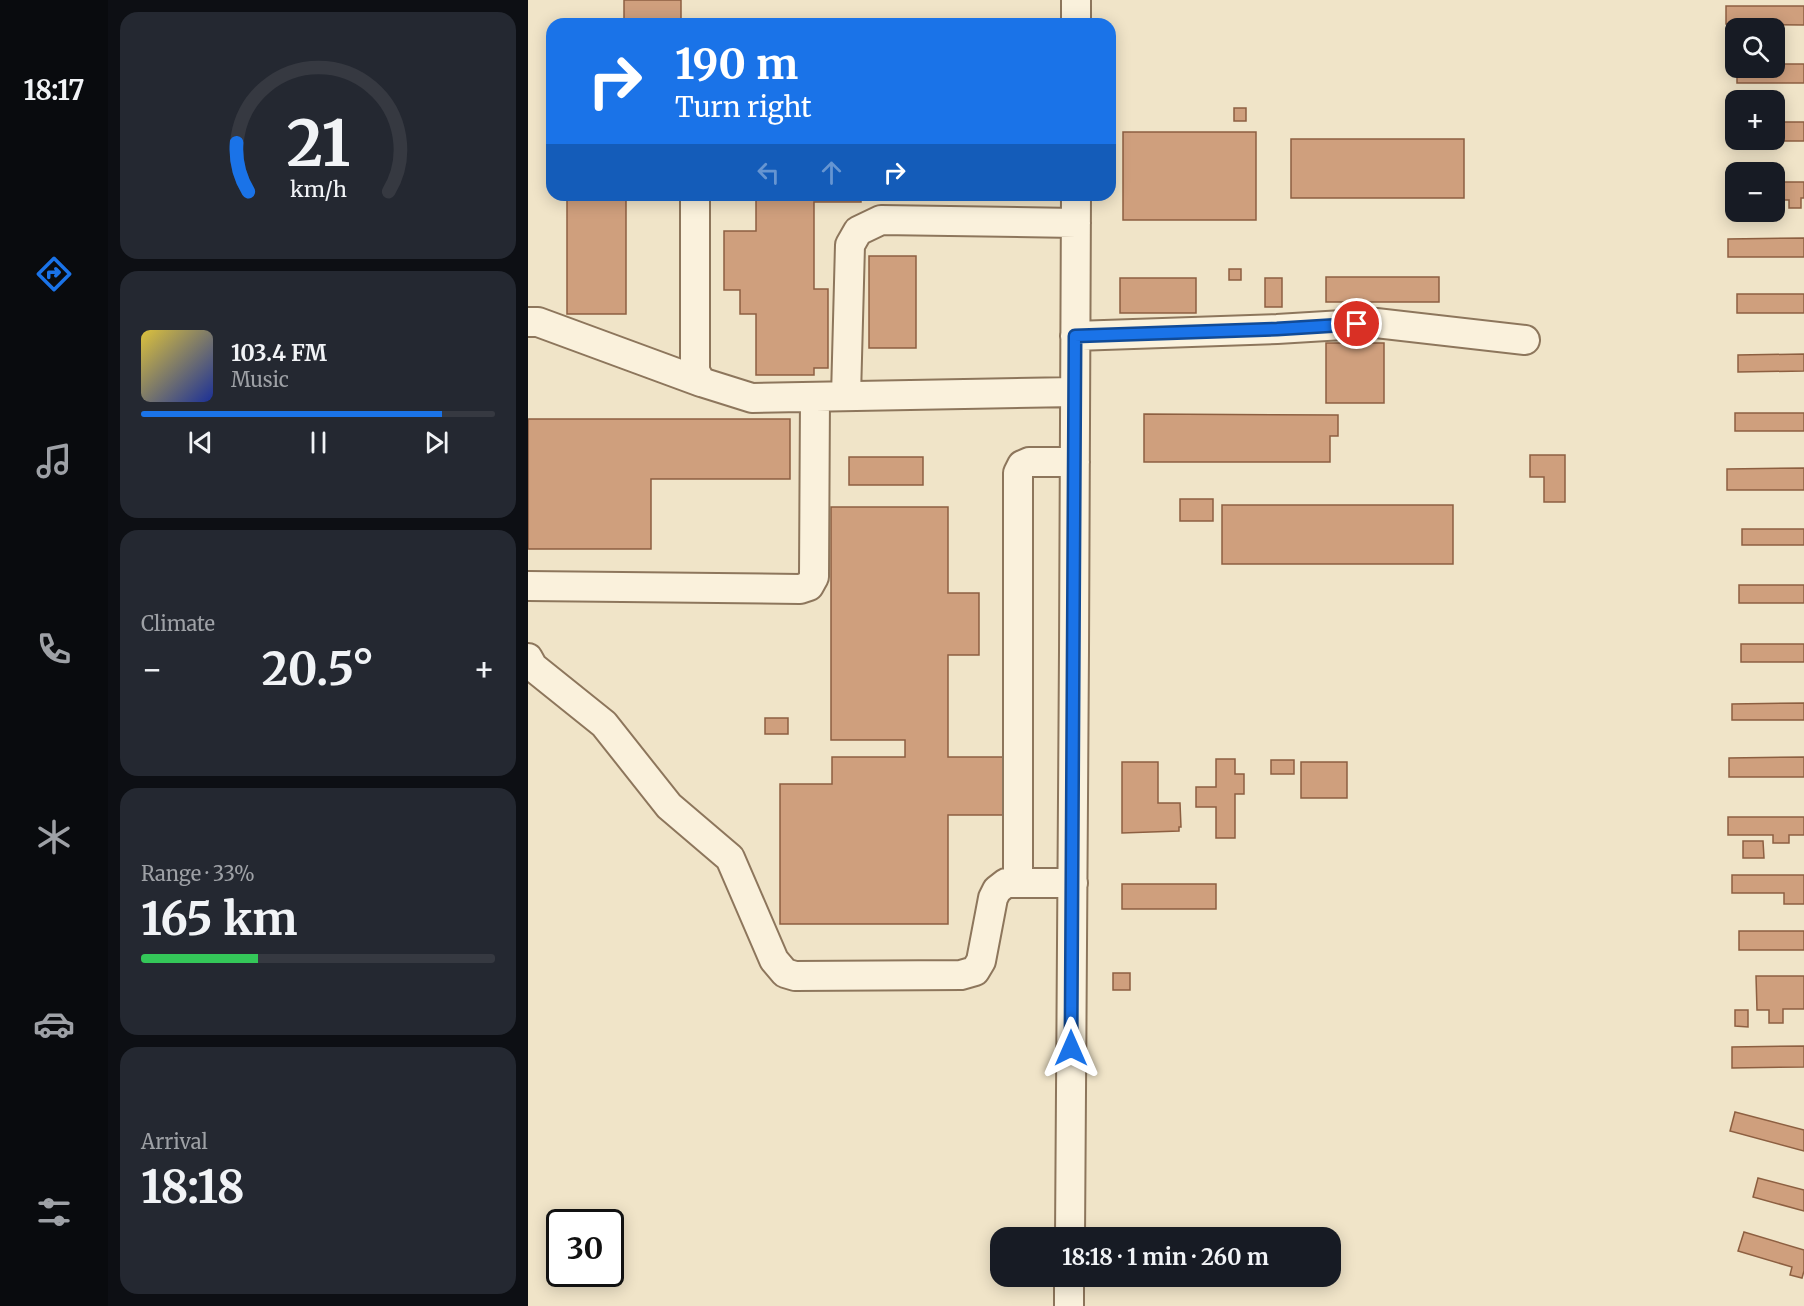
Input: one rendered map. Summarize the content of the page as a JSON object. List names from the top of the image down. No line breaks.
{"page":{"tabs":"18:17","map_buttons":["+","−"],"turn":["190 m","Turn right"],"song":["103.4 FM","Music"],"tile":["Climate",["Range · 33%","165 km"],["Arrival","18:18"]],"heat":["−","20.5°","+"],"limit":"30","trip":"18:18 · 1 min · 260 m","gauge":["21","km/h"]}}
